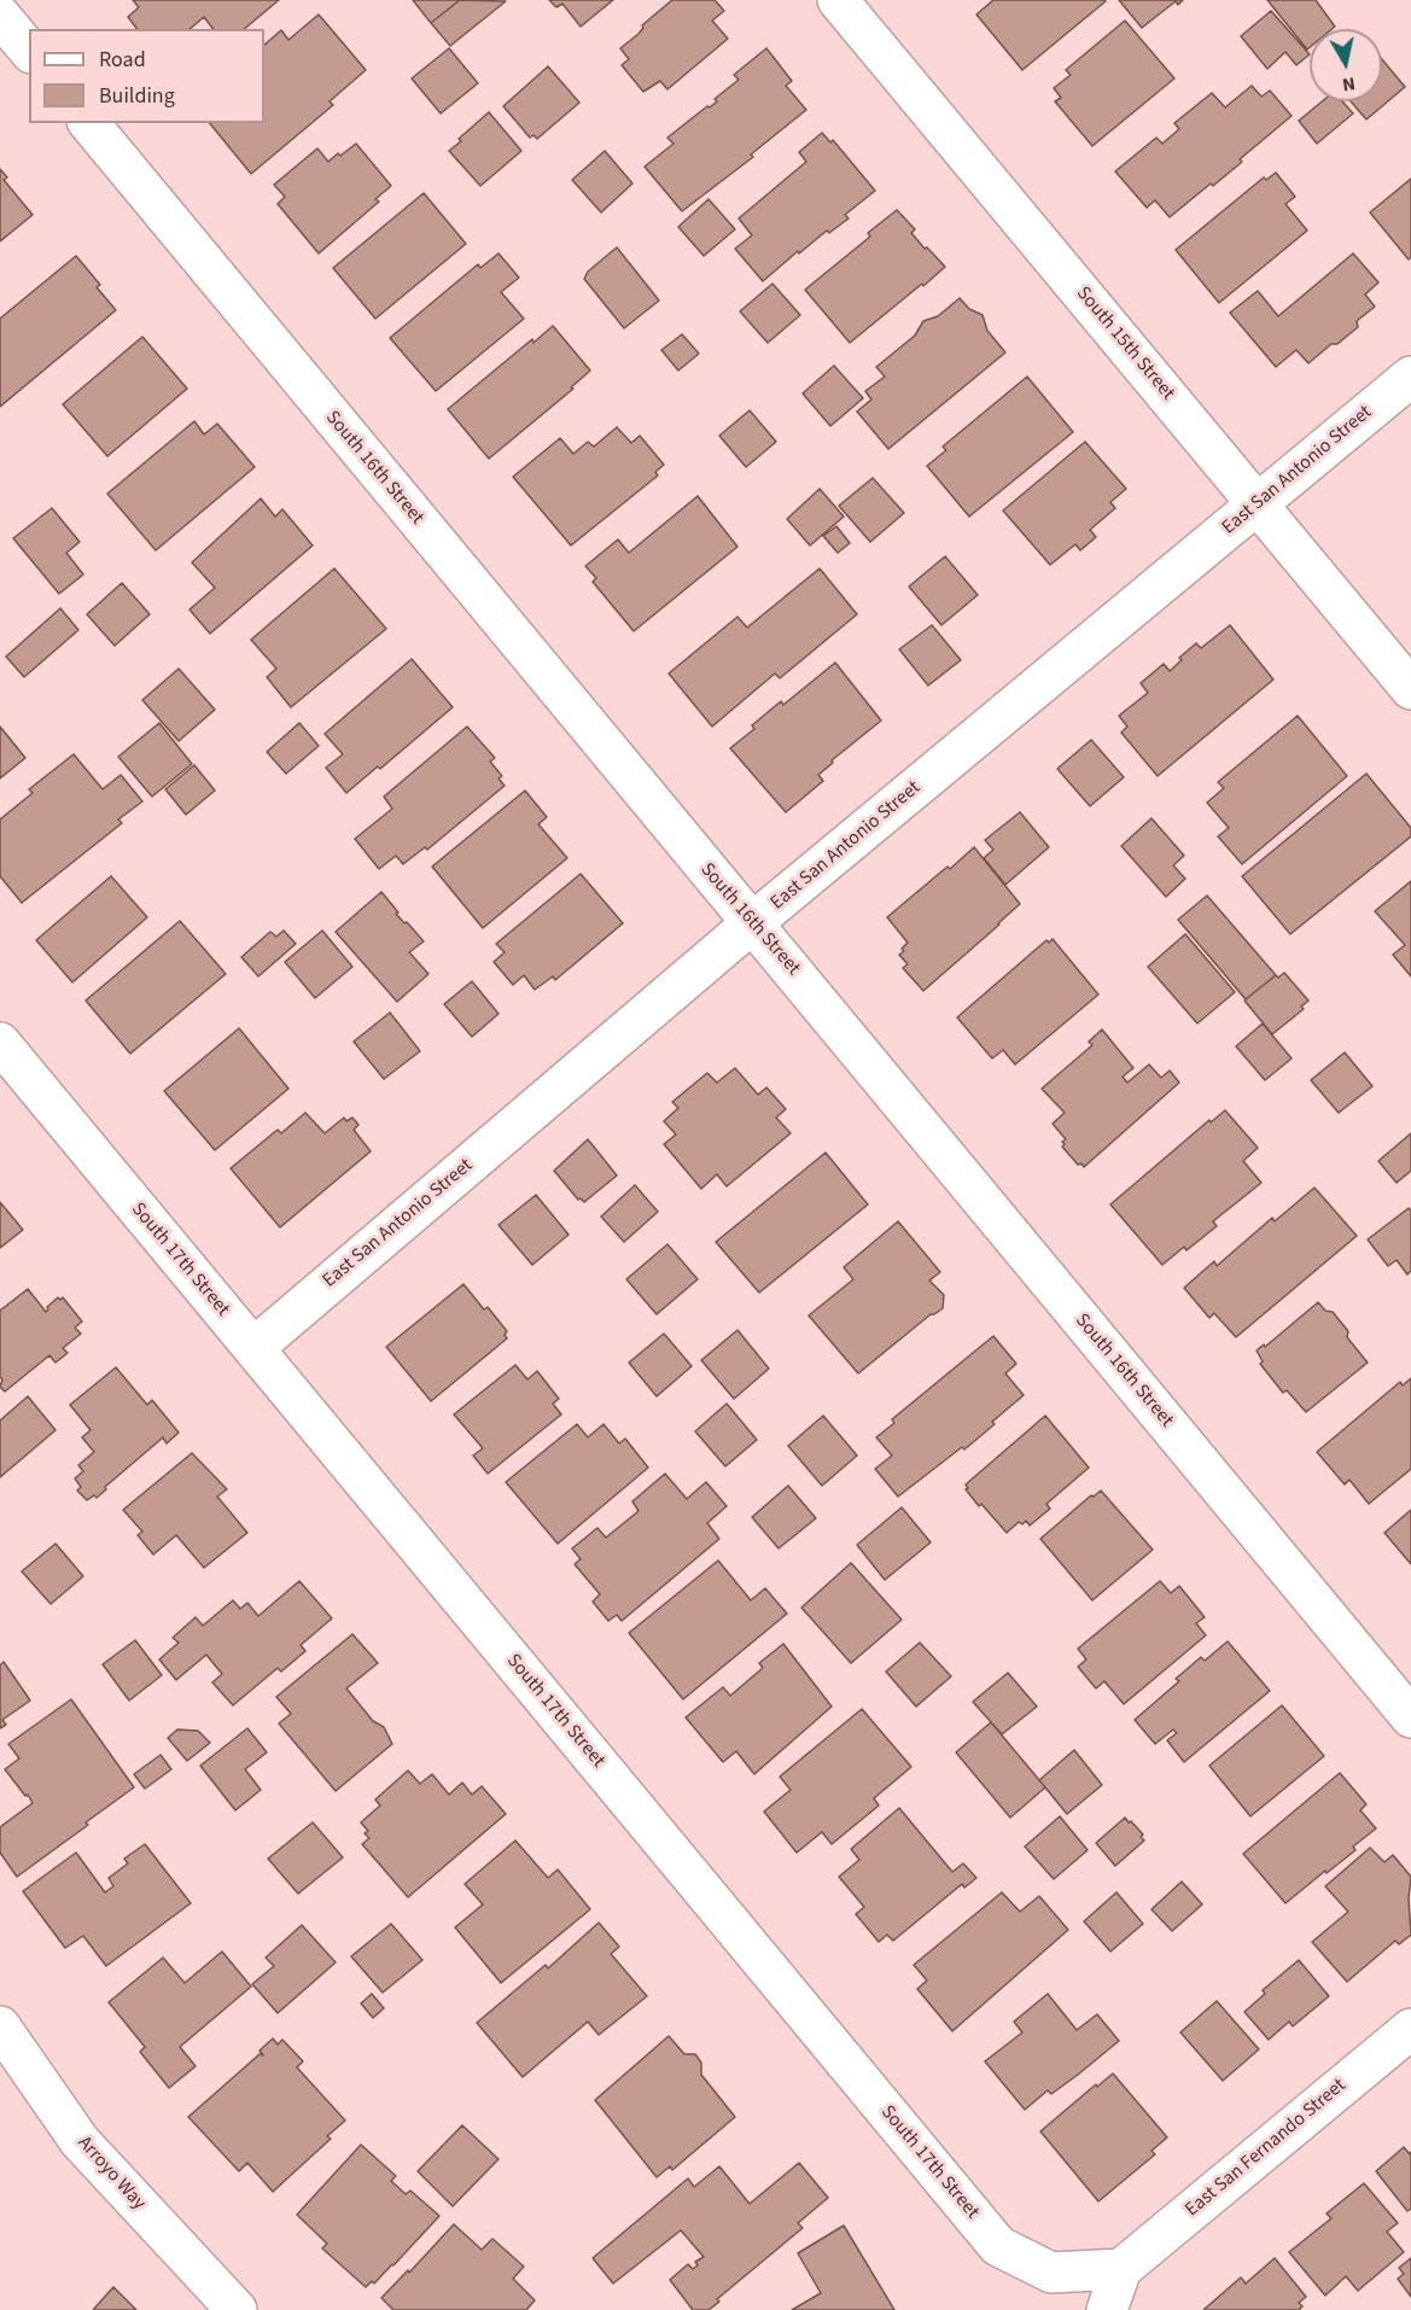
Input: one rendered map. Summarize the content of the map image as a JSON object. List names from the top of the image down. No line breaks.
{"streets":{"street":["South 15th Street","South 16th Street","East San Antonio Street","South 17th Street","East San Fernando Street","Arroyo Way"]},"crossings":[["South 15th Street","East San Antonio Street"],["South 16th Street","East San Antonio Street"],["East San Antonio Street","South 17th Street"],["South 17th Street","East San Fernando Street"]],"legend":["Road","Building"],"north":"bottom"}
